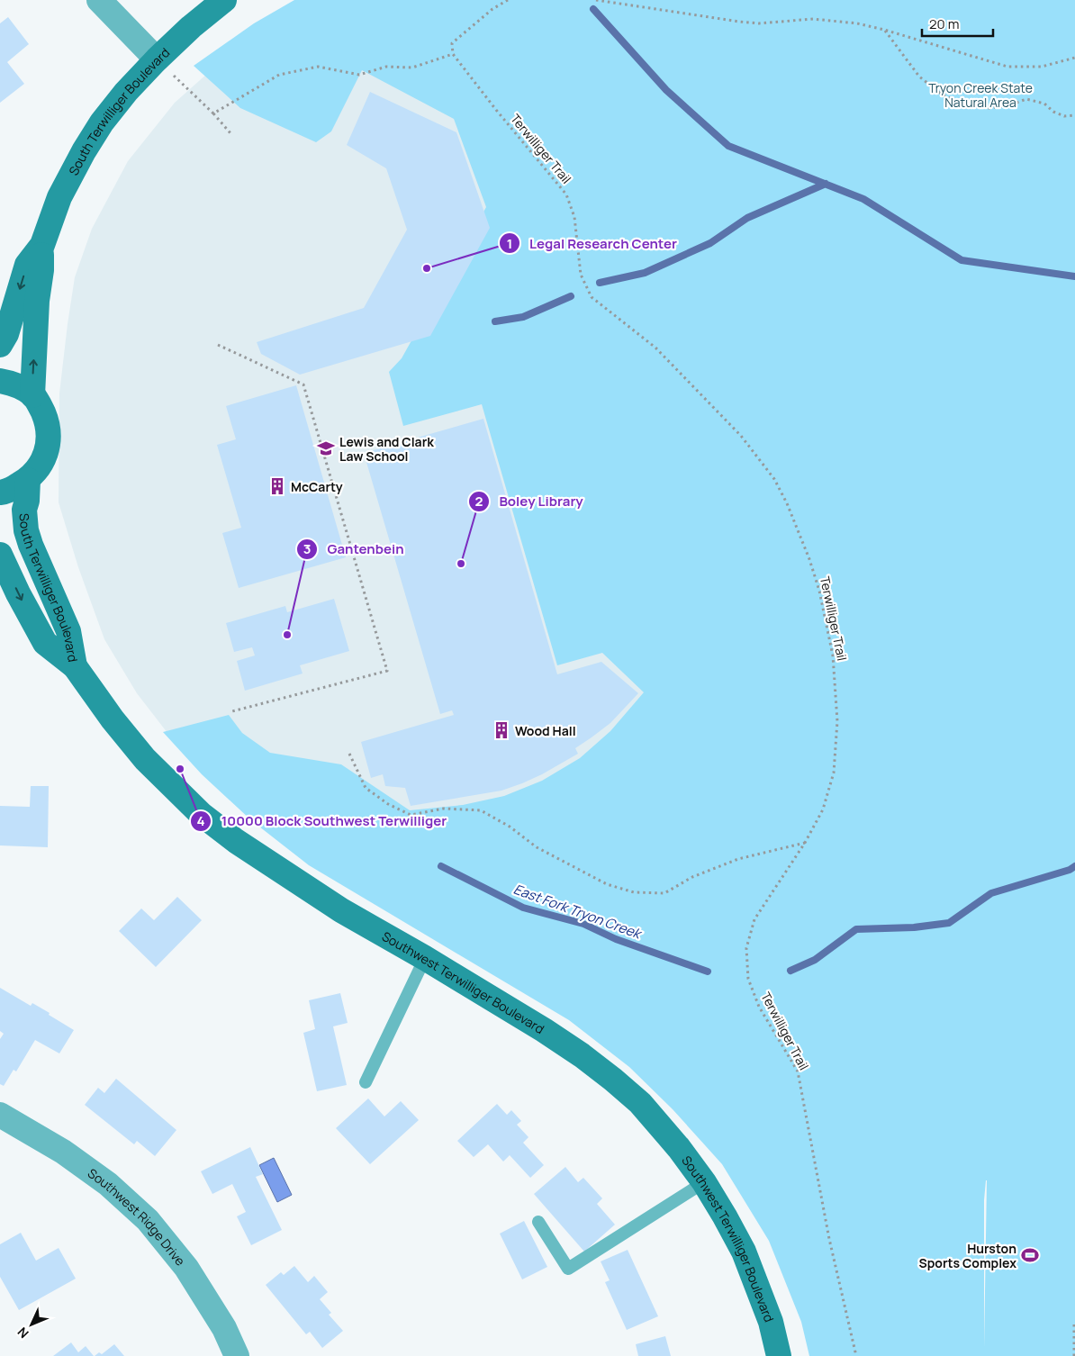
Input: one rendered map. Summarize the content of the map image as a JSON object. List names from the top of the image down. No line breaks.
{"streets":{"main road":["South Terwilliger Boulevard","Southwest Terwilliger Boulevard"],"street":["Southwest Ridge Drive"],"path":["Terwilliger Trail"]},"crossings":[["South Terwilliger Boulevard","Southwest Terwilliger Boulevard"]],"water":["East Fork Tryon Creek"],"parks":["Tryon Creek State Natural Area"],"places":{"other":["Legal Research Center","Boley Library","Gantenbein","10000 Block Southwest Terwilliger"],"school or university":["Lewis and Clark Law School"],"building":["McCarty","Wood Hall"],"sports":["Hurston Sports Complex"]},"scale_bar":"20 m","north":"bottom left"}
